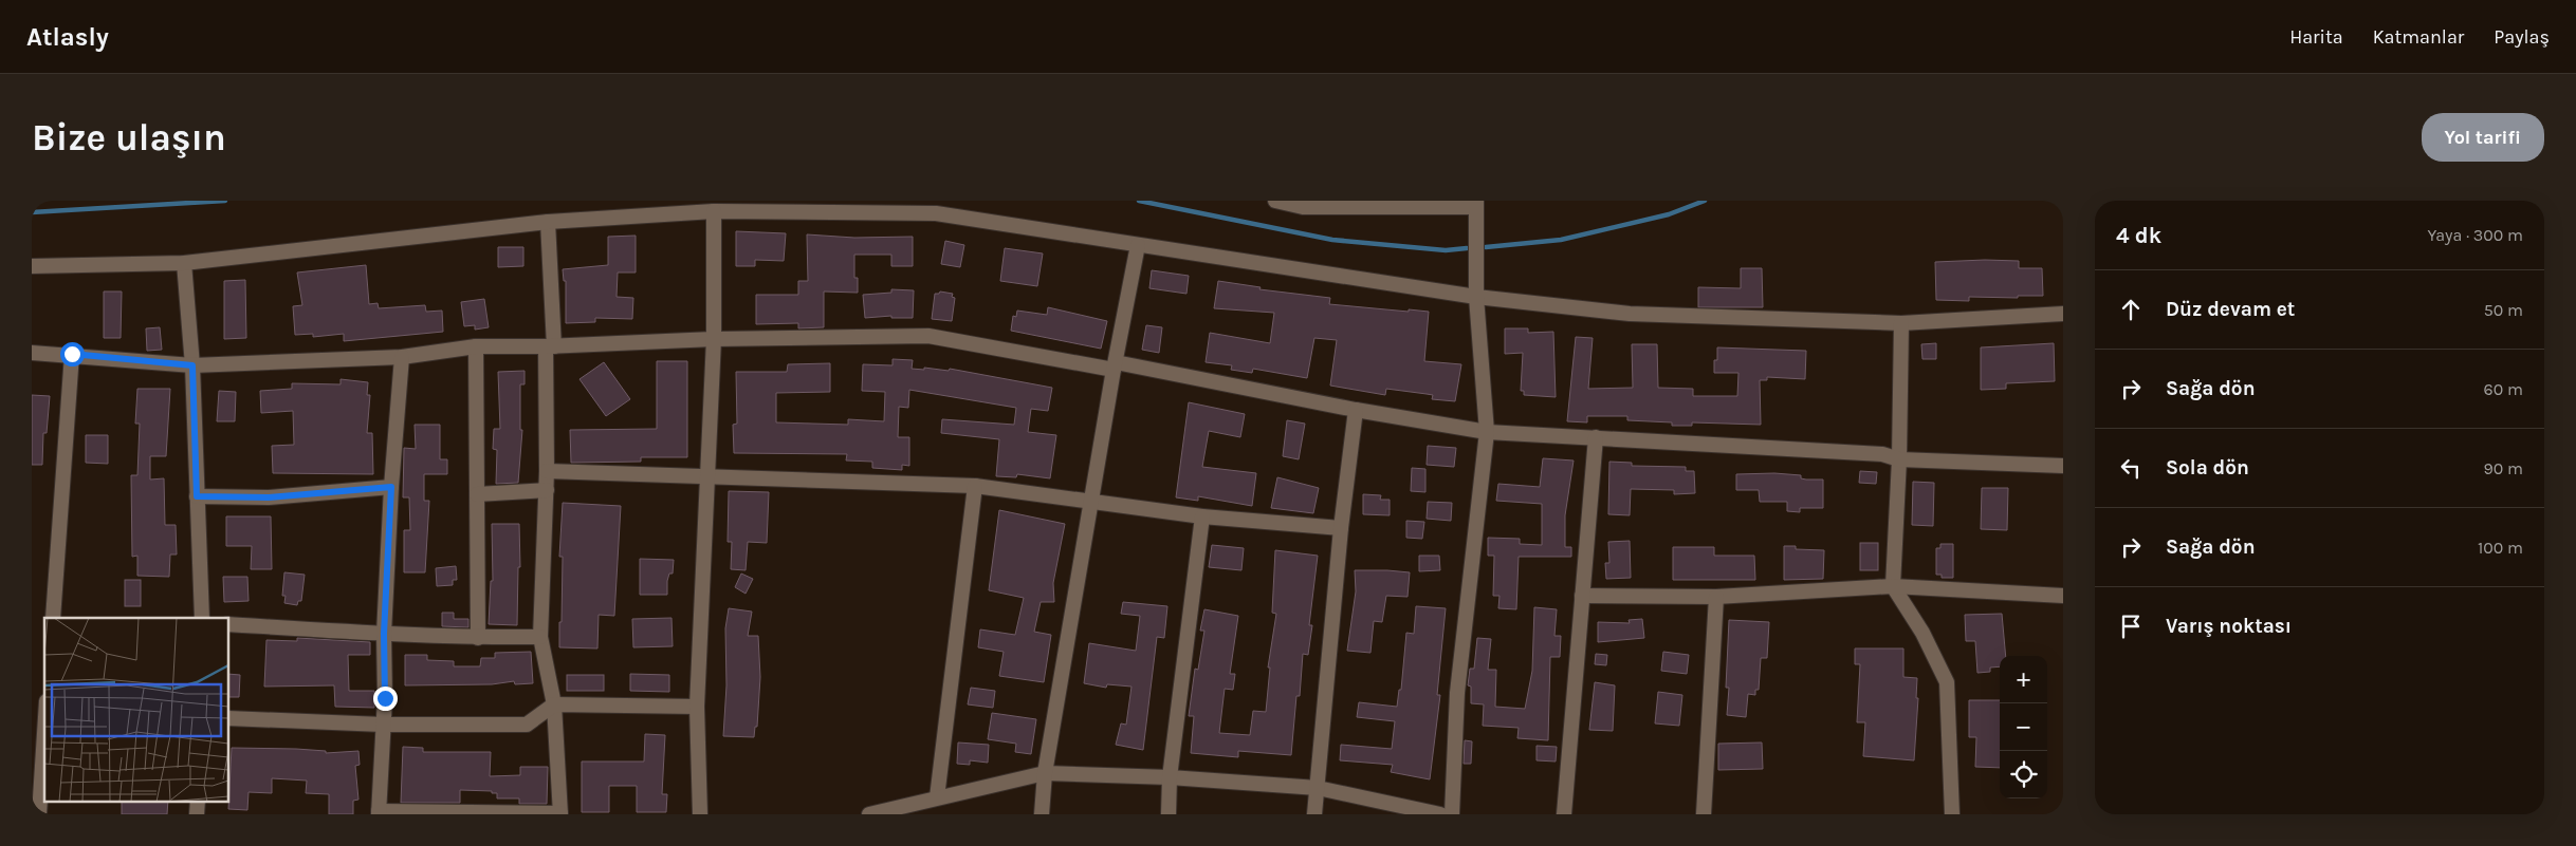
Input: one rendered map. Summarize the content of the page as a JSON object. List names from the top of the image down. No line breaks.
{"page":{"header":"Atlasly","nav":["Harita","Katmanlar","Paylaş"],"buttons":"Yol tarifi","title":"Bize ulaşın","heading":["4 dk","Yaya · 300 m"],"list":[["Düz devam et","50 m"],["Sağa dön","60 m"],["Sola dön","90 m"],["Sağa dön","100 m"],"Varış noktası"],"map_buttons":["+","−"]}}
